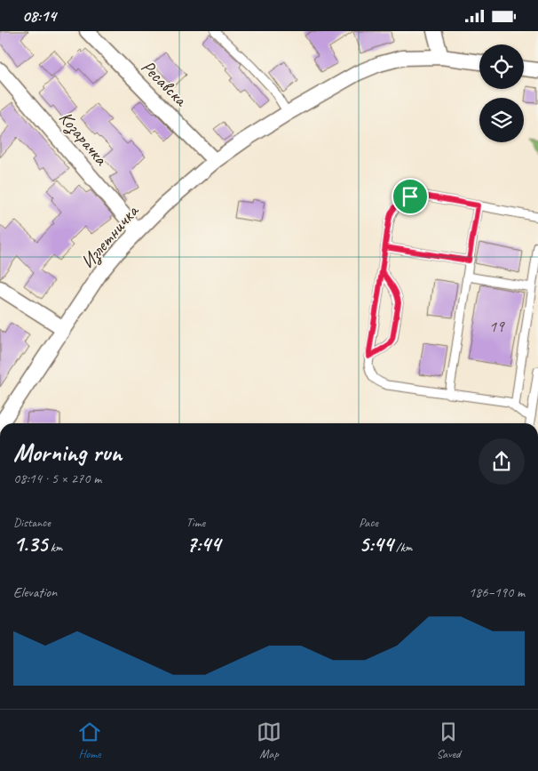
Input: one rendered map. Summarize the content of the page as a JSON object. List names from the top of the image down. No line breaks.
{"streets":{"street":["Ресавска","Козарачка","Излетничка"]},"crossings":[["Ресавска","Излетничка"],["Козарачка","Излетничка"]],"house_numbers":["19"],"page":{"status":"08:14","heading":["Morning run","08:14 · 5 × 270 m"],"stats":[["Distance","1.35 km"],["Time","7:44"],["Pace","5:44 /km"]],"chart":["Elevation","186–190 m"],"tabs":["Home","Map","Saved"]}}
